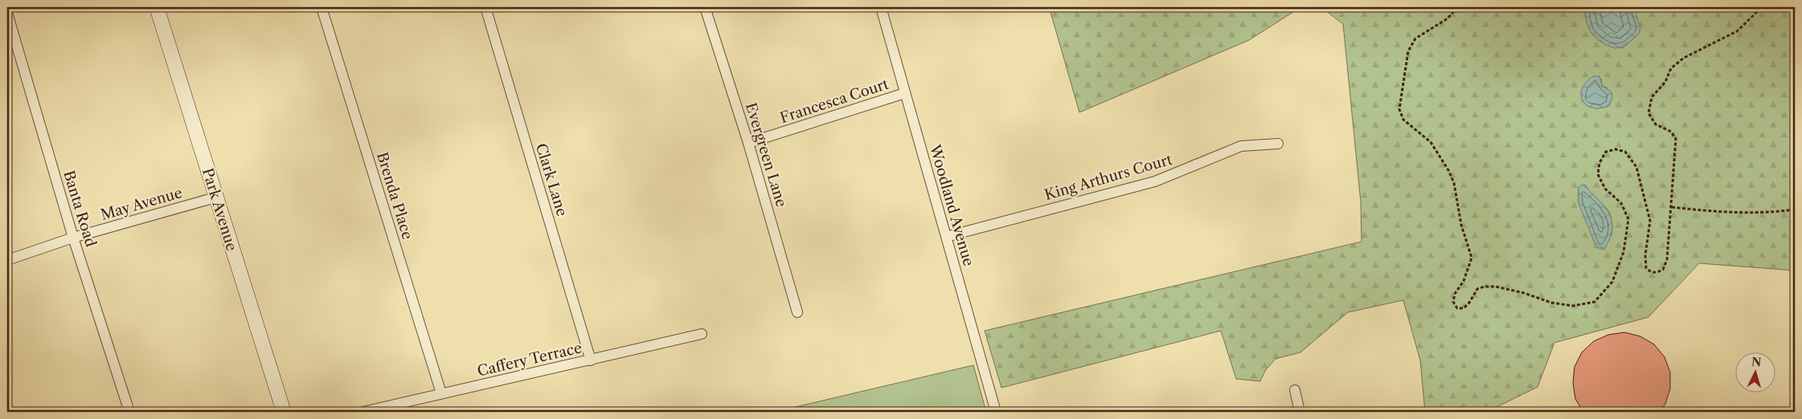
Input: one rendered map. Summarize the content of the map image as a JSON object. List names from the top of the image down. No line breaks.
{"streets":{"main road":["Park Avenue"],"street":["Francesca Court","Evergreen Lane","King Arthurs Court","Clark Lane","Brenda Place","May Avenue","Woodland Avenue","Banta Road","Caffery Terrace"]},"crossings":[["Francesca Court","Evergreen Lane"],["Francesca Court","Woodland Avenue"],["King Arthurs Court","Woodland Avenue"],["Clark Lane","Caffery Terrace"],["Brenda Place","Caffery Terrace"],["May Avenue","Banta Road"],["May Avenue","Park Avenue"]],"north":"top"}
